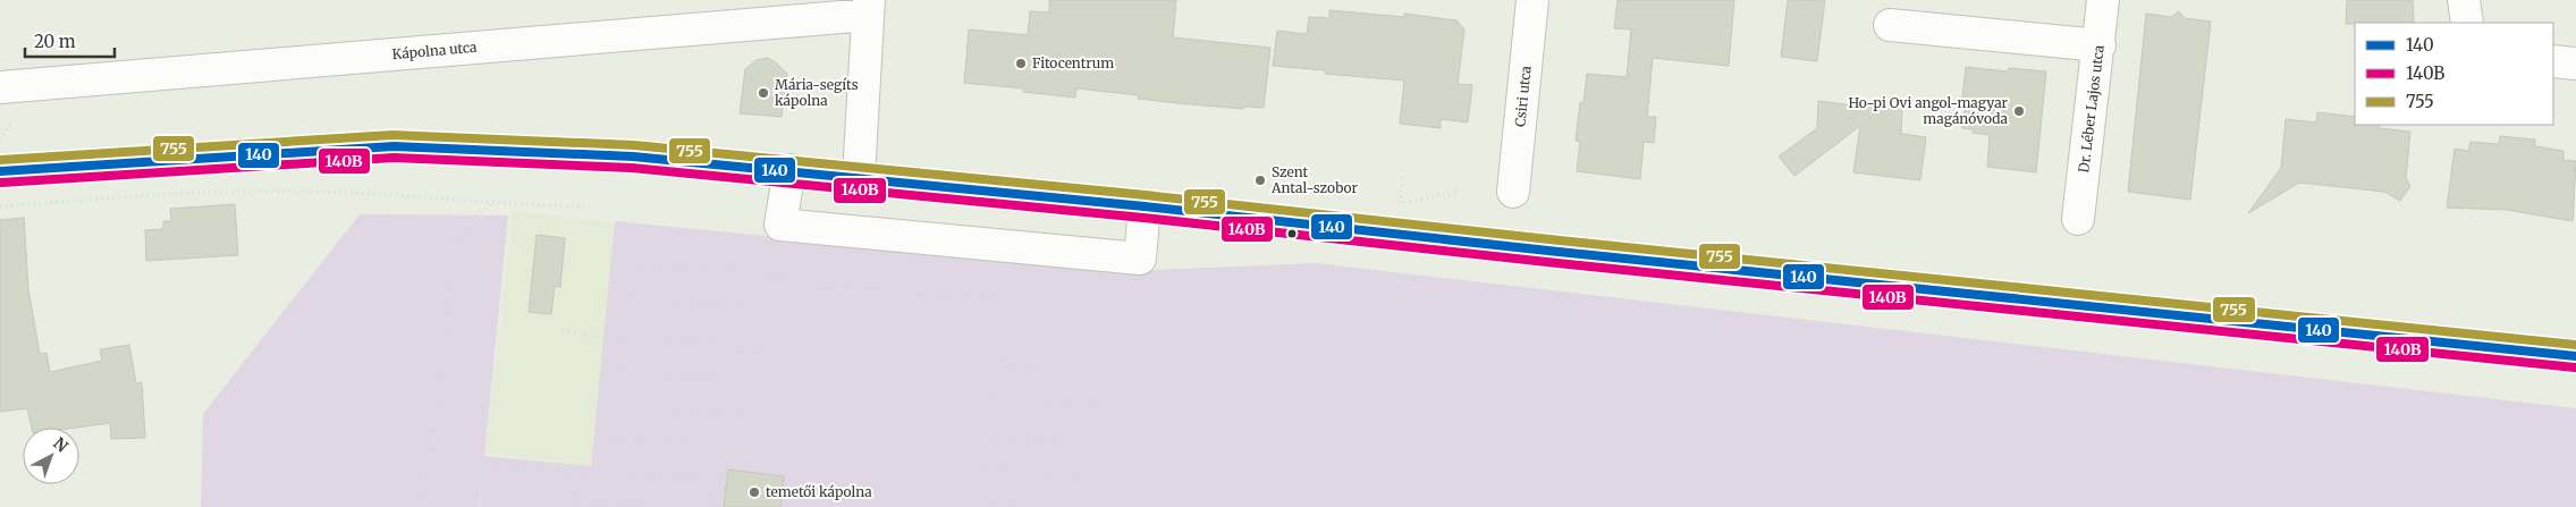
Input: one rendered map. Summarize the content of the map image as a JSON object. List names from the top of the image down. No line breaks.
{"streets":{"main road":["Kápolna utca","Csiri utca","Dr. Léber Lajos utca"]},"places":["Fitocentrum","Mária-segíts kápolna","Ho-pi Ovi angol-magyar magánóvoda","Szent Antal-szobor","temetői kápolna"],"lines":["transit line 755","transit line 140","transit line 140B"],"legend":["140","140B","755"],"scale_bar":"20 m","north":"top right"}
